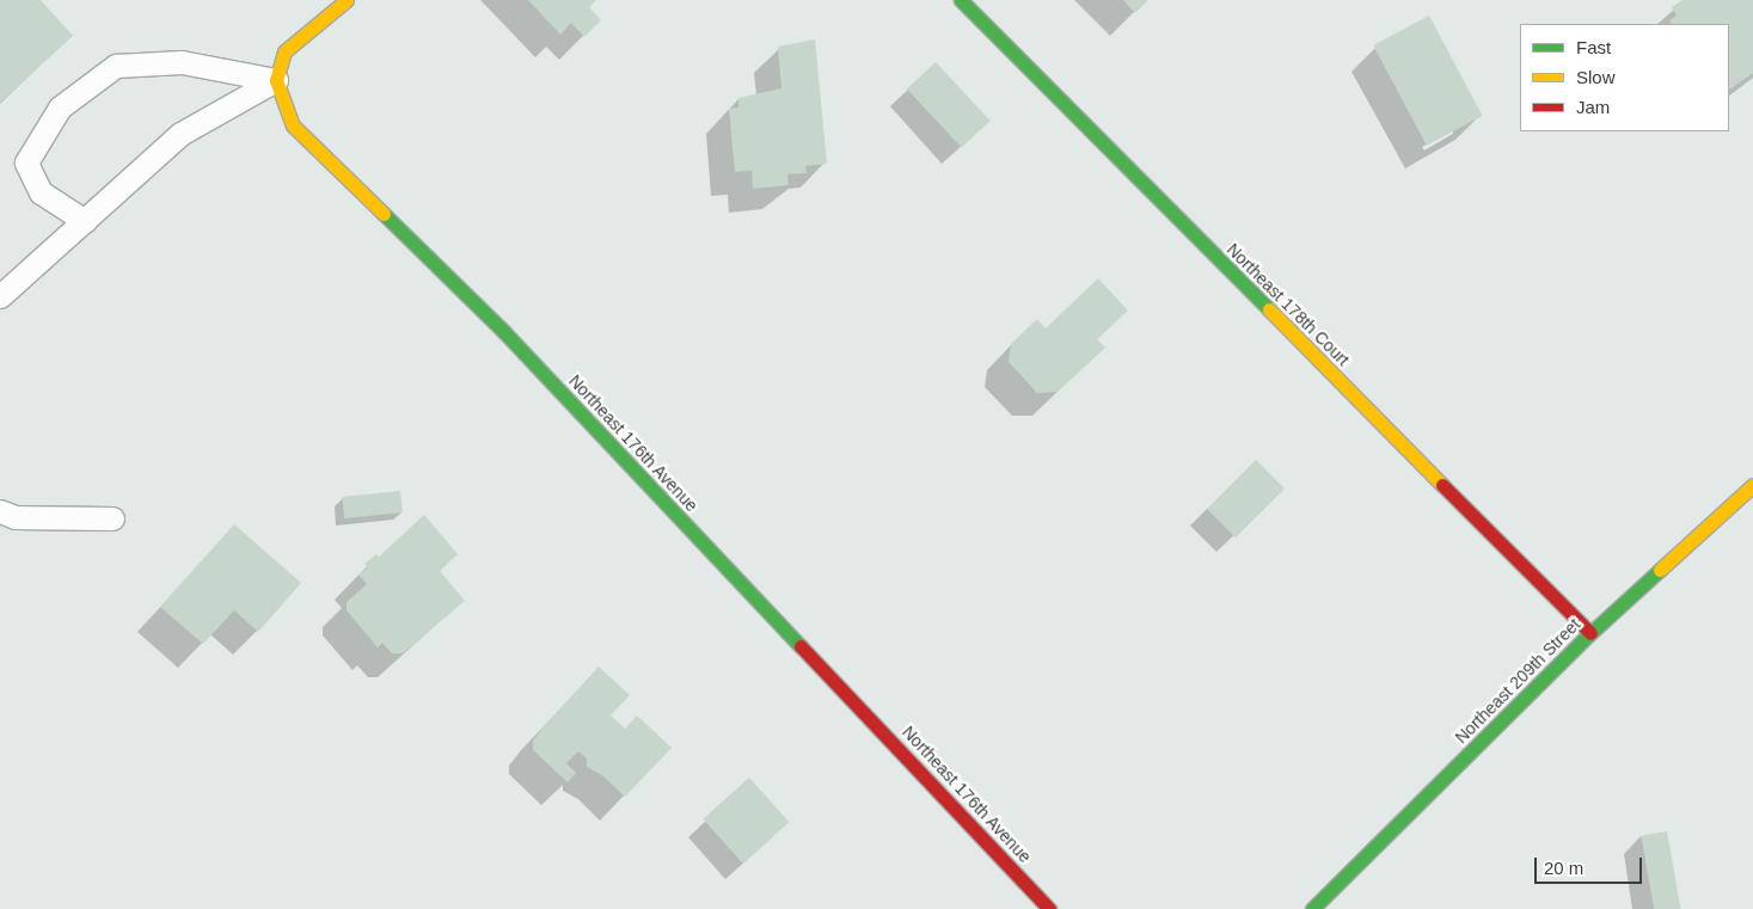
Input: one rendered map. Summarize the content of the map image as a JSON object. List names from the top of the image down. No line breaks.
{"streets":{"street":["Northeast 178th Court","Northeast 176th Avenue","Northeast 209th Street"]},"crossings":[["Northeast 178th Court","Northeast 209th Street"]],"legend":["Fast","Slow","Jam"],"scale_bar":"20 m"}
